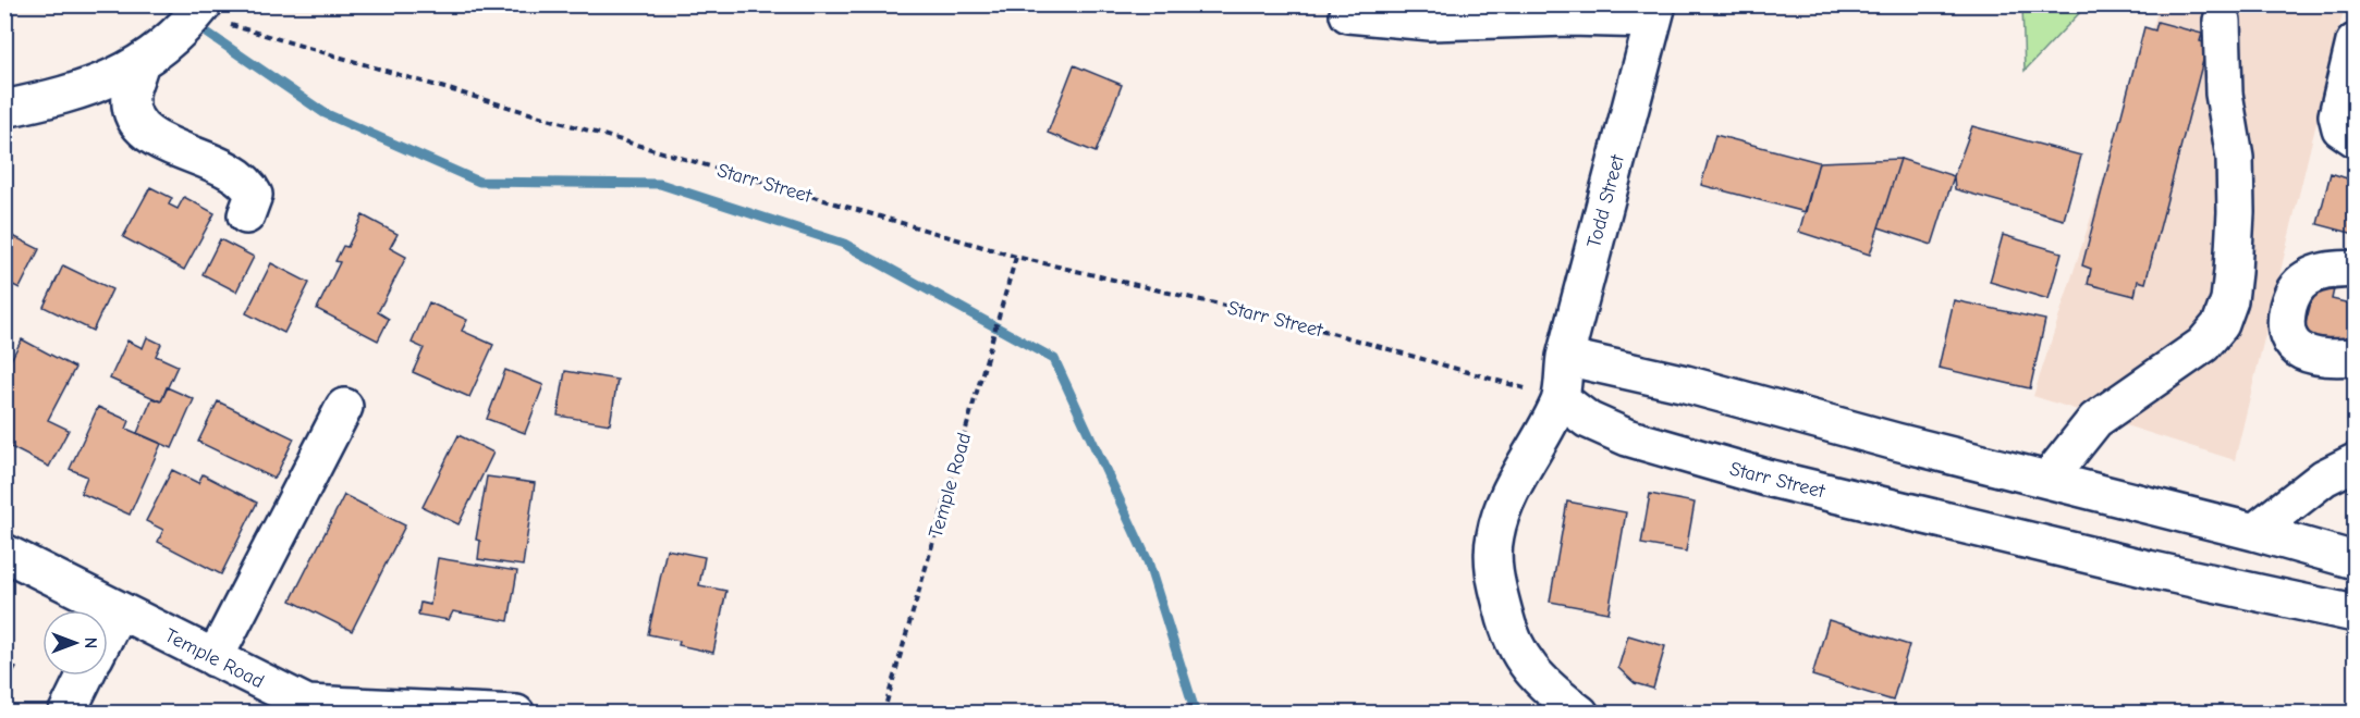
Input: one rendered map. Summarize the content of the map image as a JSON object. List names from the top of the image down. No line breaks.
{"streets":{"street":["Starr Street","Todd Street","Temple Road"]},"crossings":[["Starr Street","Todd Street"],["Starr Street","Temple Road"]],"north":"right"}
